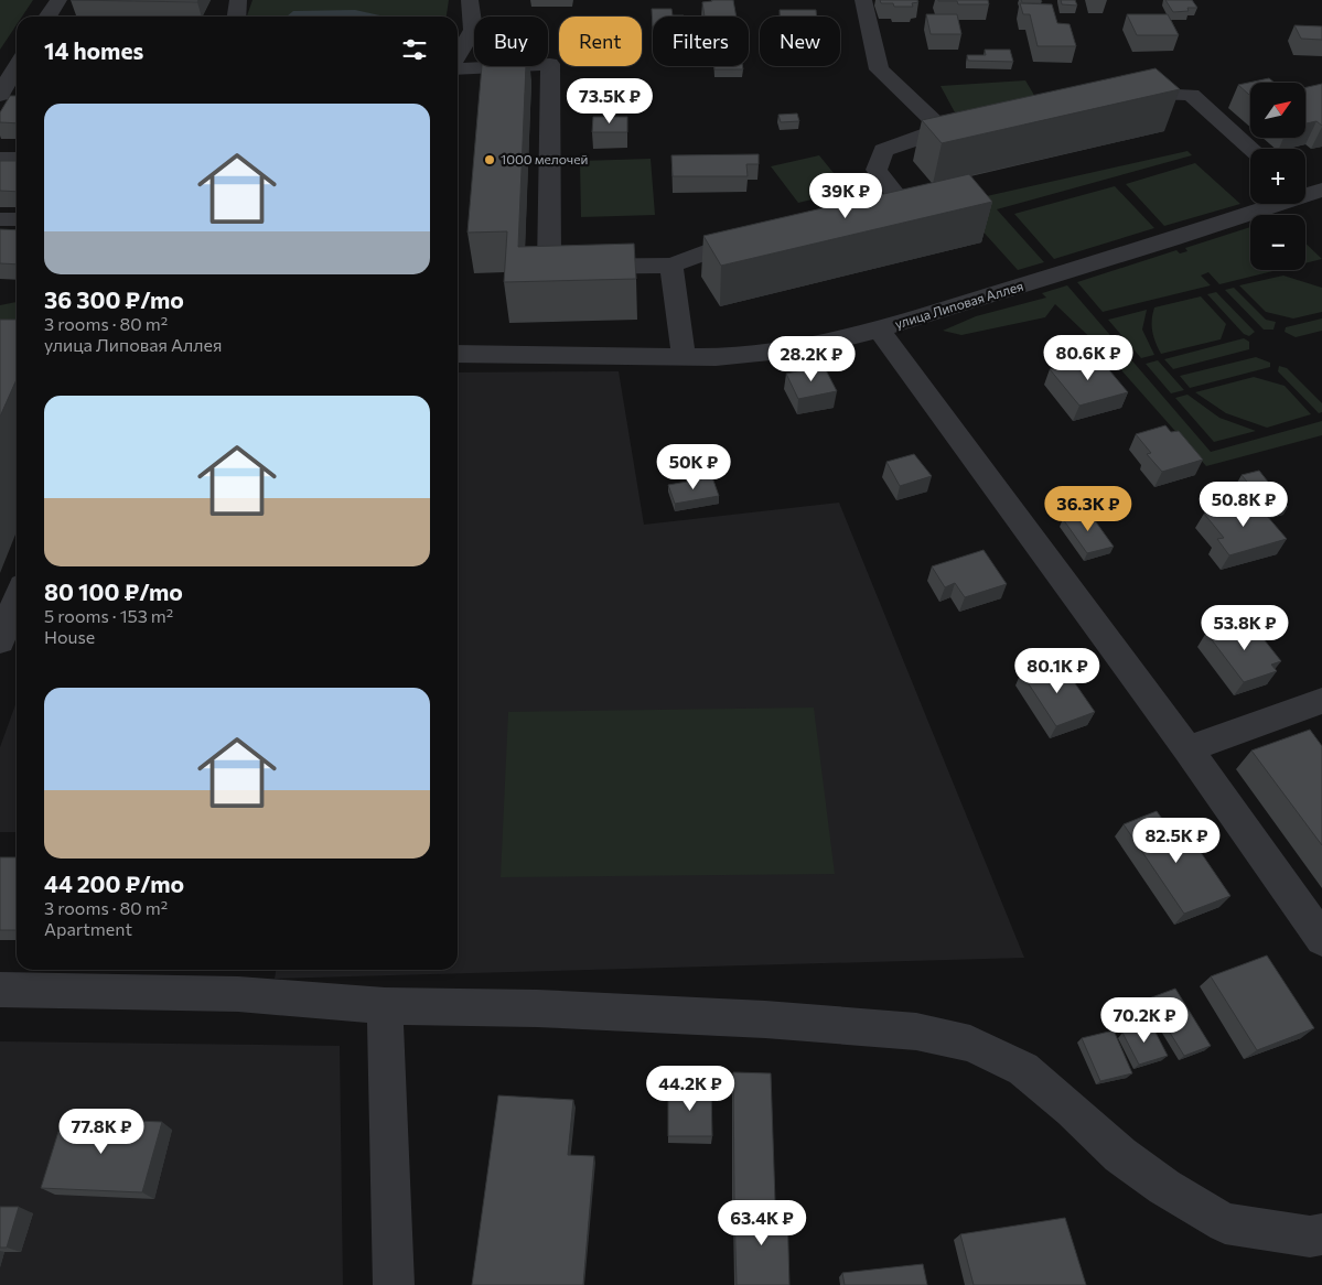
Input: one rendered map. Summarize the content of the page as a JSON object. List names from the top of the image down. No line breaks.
{"streets":{"street":["улица Липовая Аллея"]},"places":["1000 мелочей"],"north":"top right","page":{"chip":["Buy","Rent","Filters","New"],"heading":"14 homes","price":["73.5K ₽","39K ₽","80.6K ₽","28.2K ₽","50K ₽","50.8K ₽","36.3K ₽","53.8K ₽","80.1K ₽","82.5K ₽","70.2K ₽","44.2K ₽","77.8K ₽","63.4K ₽"],"map_buttons":["+","−"],"list":[{"name":"36 300 ₽/mo","note":"3 rooms · 80 m² · улица Липовая Аллея"},{"name":"80 100 ₽/mo","note":"5 rooms · 153 m² · House"},{"name":"44 200 ₽/mo","note":"3 rooms · 80 m² · Apartment"}]}}
